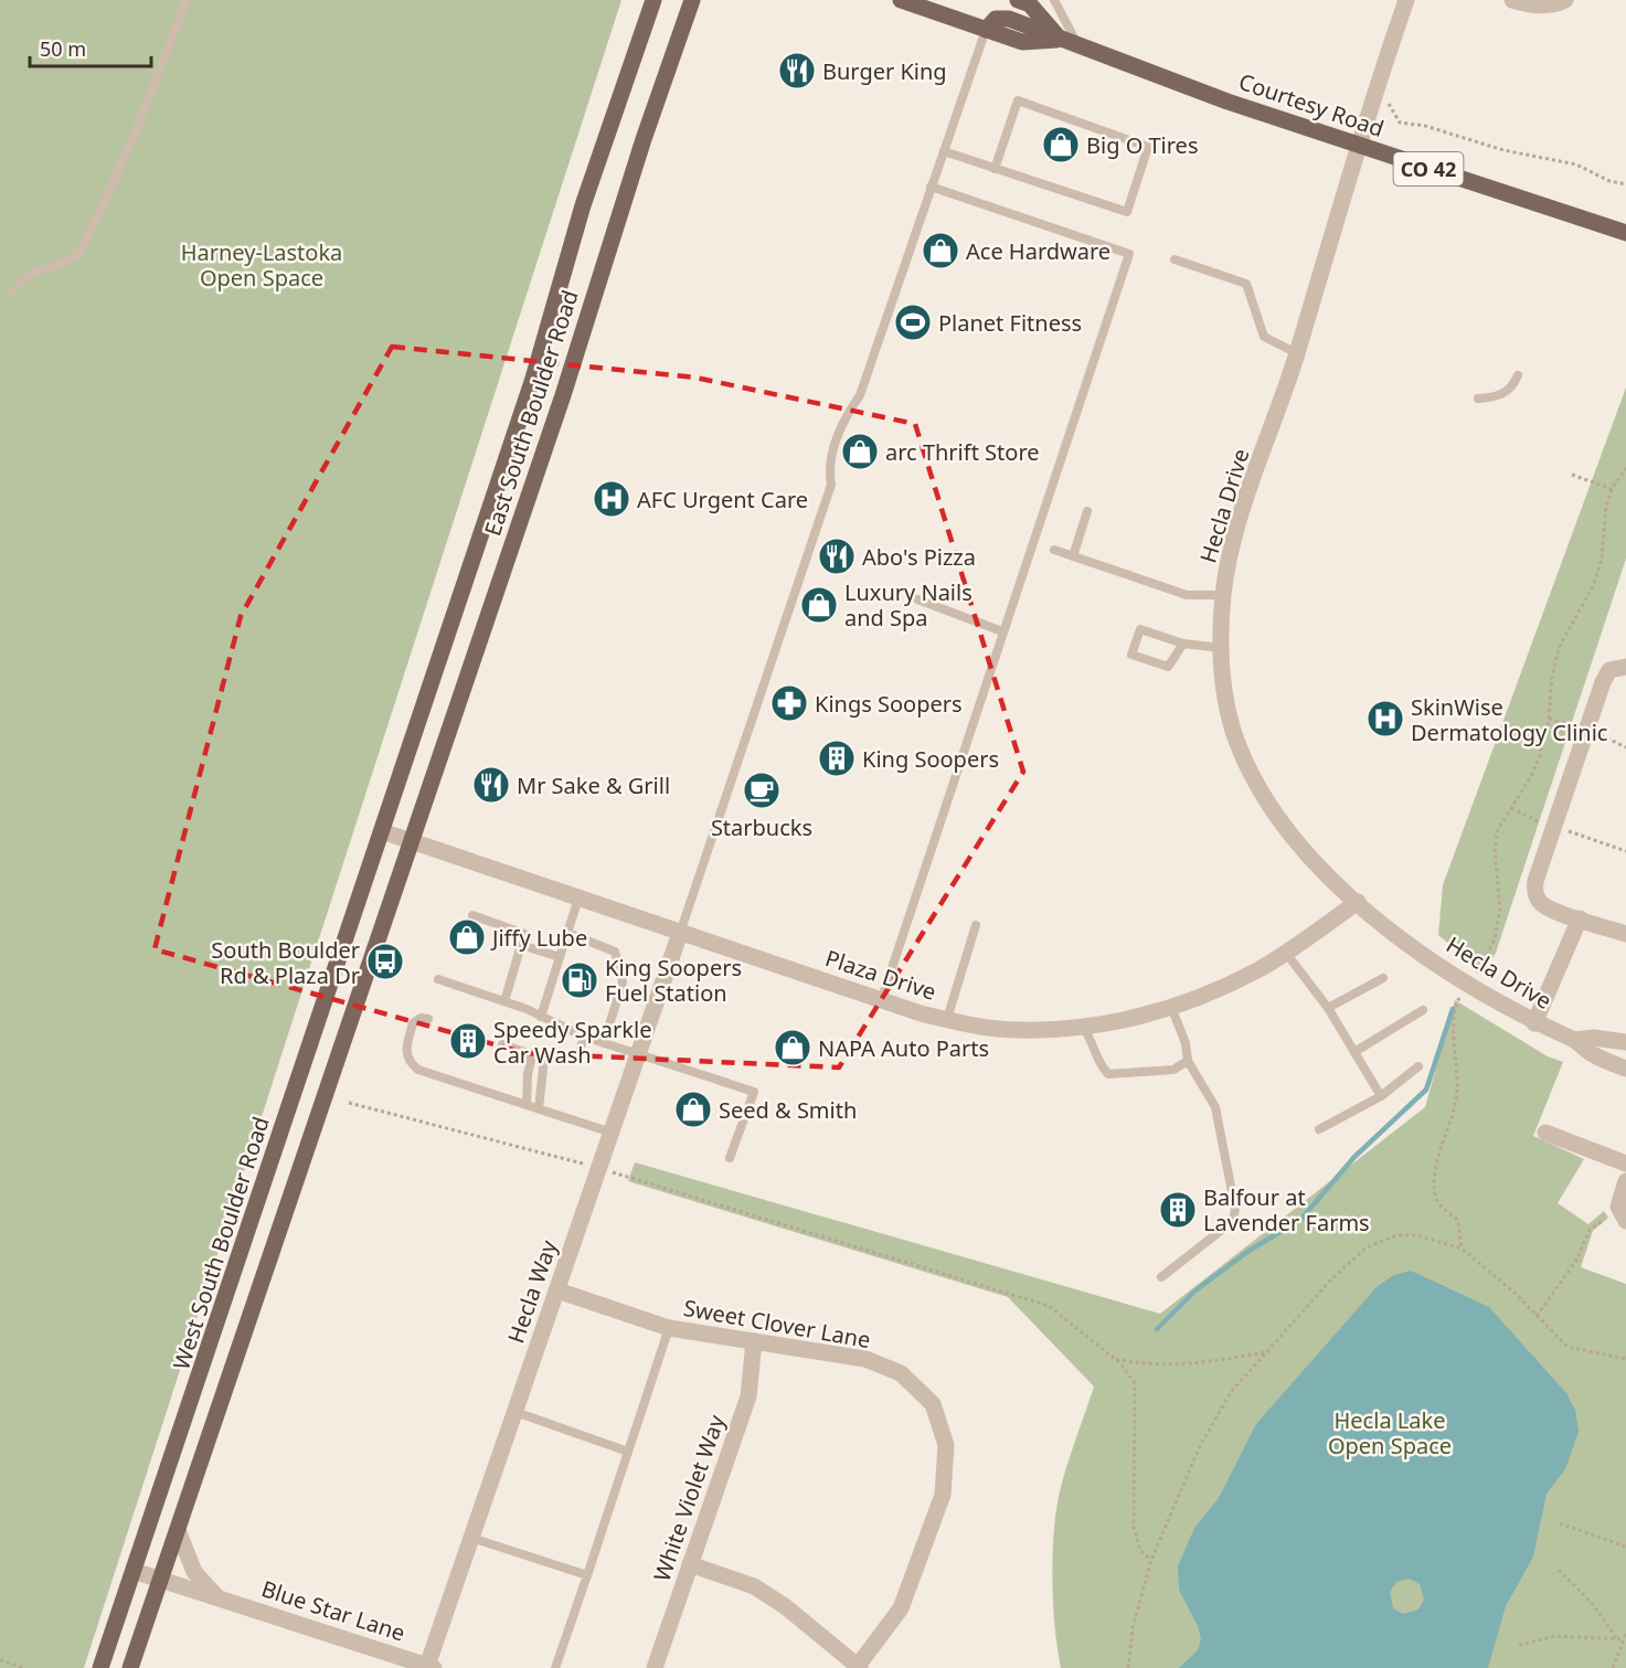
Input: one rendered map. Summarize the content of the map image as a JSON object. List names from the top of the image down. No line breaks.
{"streets":{"main road":["Courtesy Road","CO 42","East South Boulder Road","West South Boulder Road"],"street":["Hecla Drive","Plaza Drive","Hecla Way","Sweet Clover Lane","White Violet Way","Blue Star Lane"]},"crossings":[["Courtesy Road","Hecla Drive"],["East South Boulder Road","Plaza Drive"],["East South Boulder Road","West South Boulder Road"],["Hecla Drive","Plaza Drive"],["Plaza Drive","West South Boulder Road"],["Plaza Drive","Hecla Way"],["West South Boulder Road","Blue Star Lane"],["Hecla Way","Sweet Clover Lane"],["Hecla Way","Blue Star Lane"],["Sweet Clover Lane","White Violet Way"]],"parks":["Harney-Lastoka Open Space","Hecla Lake Open Space"],"places":{"restaurant":["Burger King","Abo's Pizza","Mr Sake & Grill"],"shop":["Big O Tires","Ace Hardware","arc Thrift Store","Luxury Nails and Spa","Jiffy Lube","NAPA Auto Parts","Seed & Smith"],"sports":["Planet Fitness"],"hospital":["AFC Urgent Care","SkinWise Dermatology Clinic"],"pharmacy":["Kings Soopers"],"building":["King Soopers","Speedy Sparkle Car Wash","Balfour at Lavender Farms"],"cafe":["Starbucks"],"bus stop":["South Boulder Rd & Plaza Dr"],"fuel station":["King Soopers Fuel Station"]},"scale_bar":"50 m"}
